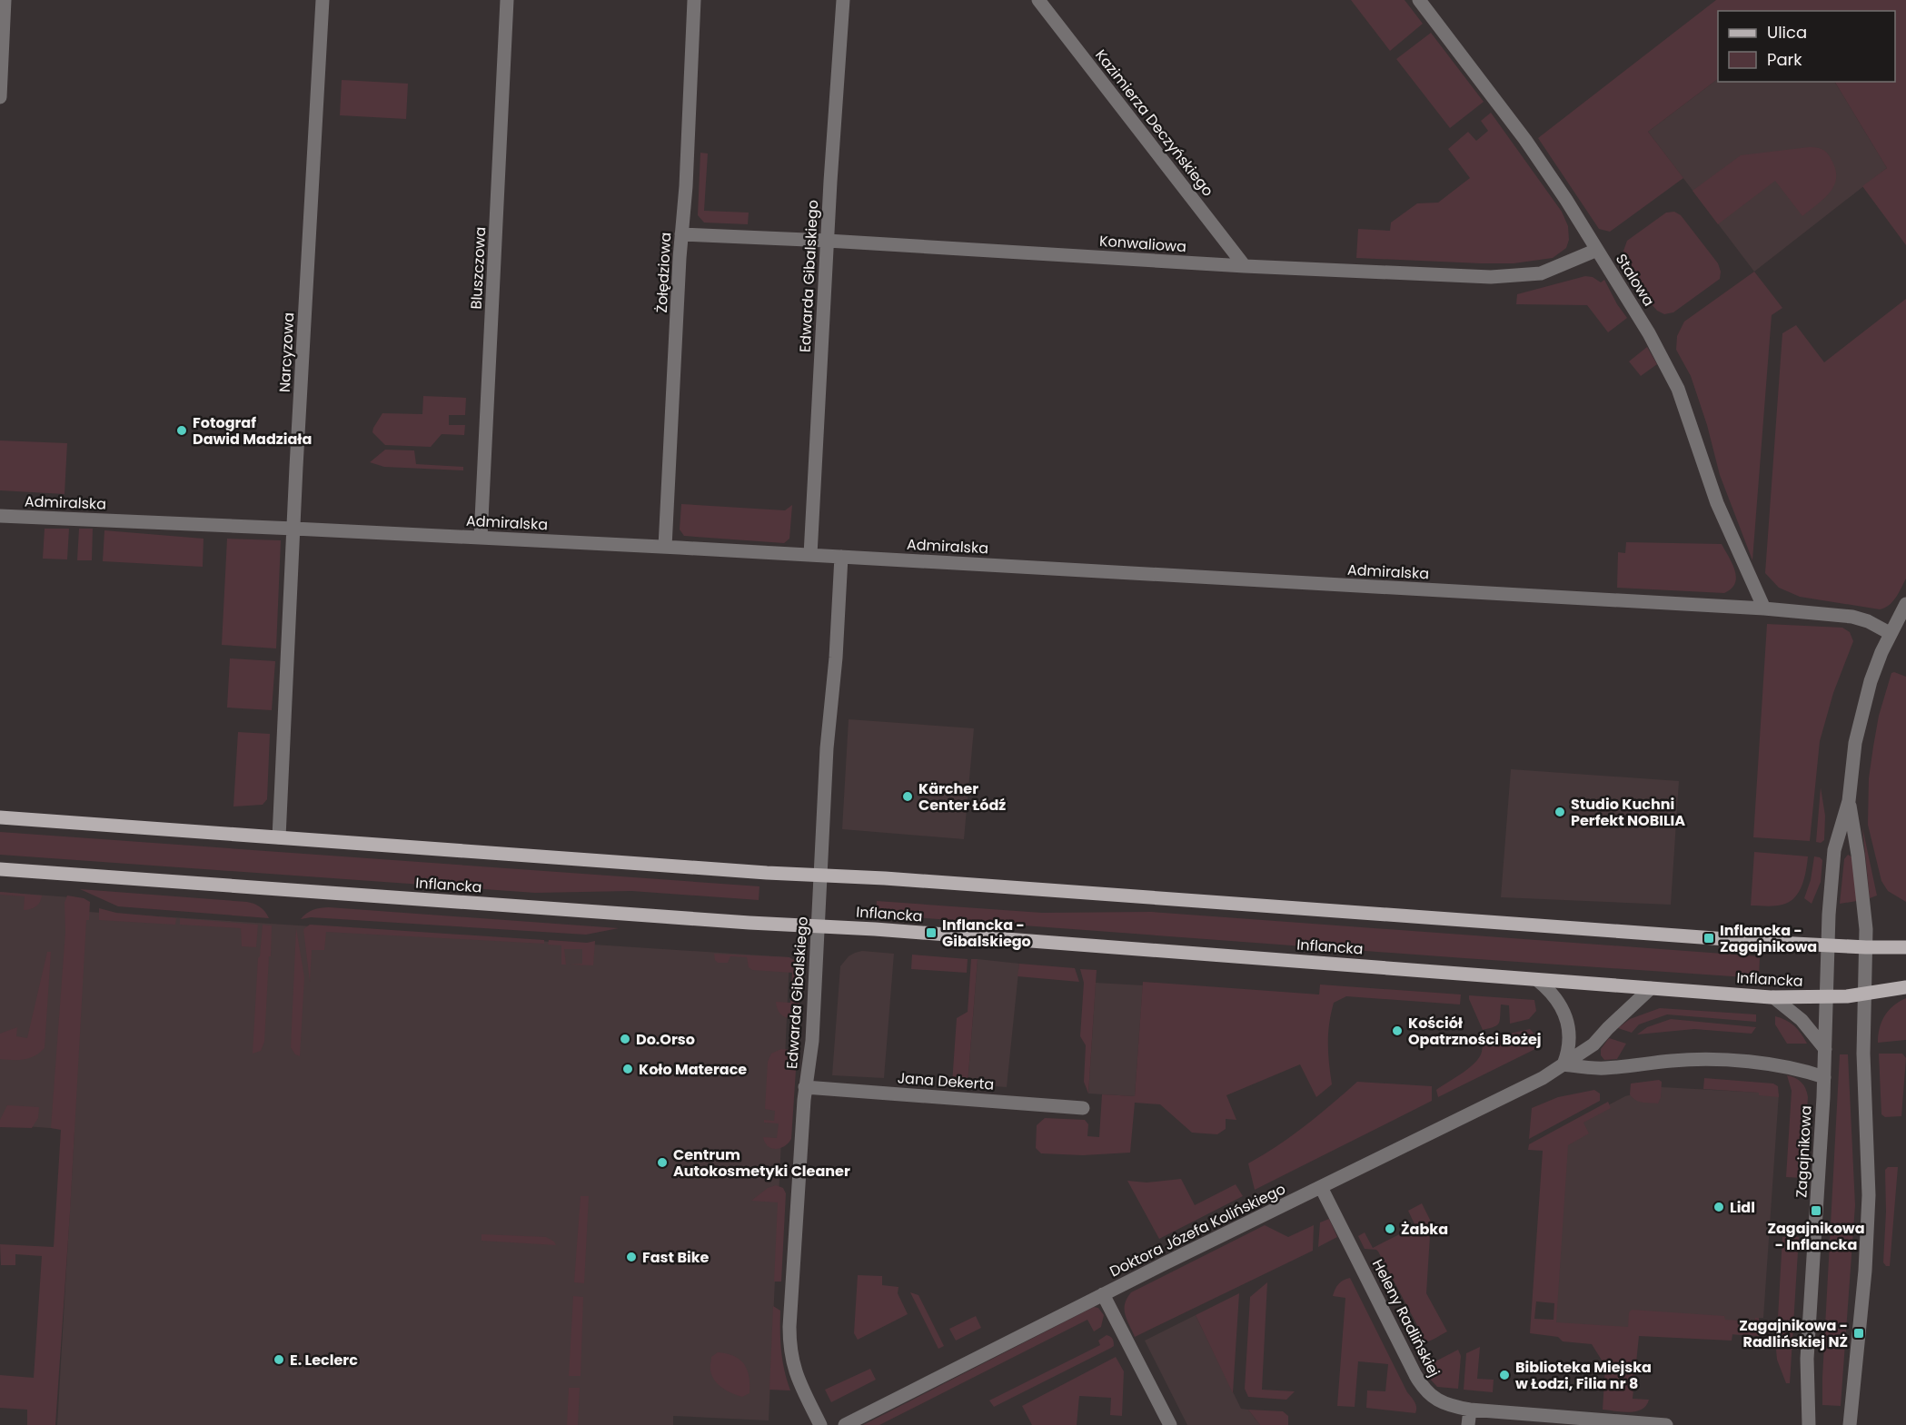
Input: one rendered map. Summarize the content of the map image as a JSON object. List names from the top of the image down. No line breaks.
{"streets":{"main road":["Inflancka"],"street":["Kazimierza Deczyńskiego","Konwaliowa","Bluszczowa","Żołędziowa","Edwarda Gibalskiego","Stalowa","Narcyzowa","Admiralska","Jana Dekerta","Zagajnikowa","Doktora Józefa Kolińskiego","Heleny Radlińskiej"]},"crossings":[["Kazimierza Deczyńskiego","Konwaliowa"],["Konwaliowa","Żołędziowa"],["Konwaliowa","Edwarda Gibalskiego"],["Konwaliowa","Stalowa"],["Bluszczowa","Admiralska"],["Żołędziowa","Admiralska"],["Edwarda Gibalskiego","Admiralska"],["Edwarda Gibalskiego","Inflancka"],["Edwarda Gibalskiego","Jana Dekerta"],["Stalowa","Admiralska"],["Narcyzowa","Admiralska"],["Inflancka","Zagajnikowa"],["Inflancka","Doktora Józefa Kolińskiego"],["Doktora Józefa Kolińskiego","Heleny Radlińskiej"]],"places":{"other":["Fotograf Dawid Madziała","Kärcher Center Łódź","Studio Kuchni Perfekt NOBILIA","Kościół Opatrzności Bożej","Do.Orso","Koło Materace","Centrum Autokosmetyki Cleaner","Lidl","Żabka","Fast Bike","E. Leclerc","Biblioteka Miejska w Łodzi, Filia nr 8"],"transit":["Inflancka - Gibalskiego","Inflancka - Zagajnikowa","Zagajnikowa - Inflancka","Zagajnikowa - Radlińskiej NŻ"]},"legend":["Ulica","Park"]}
